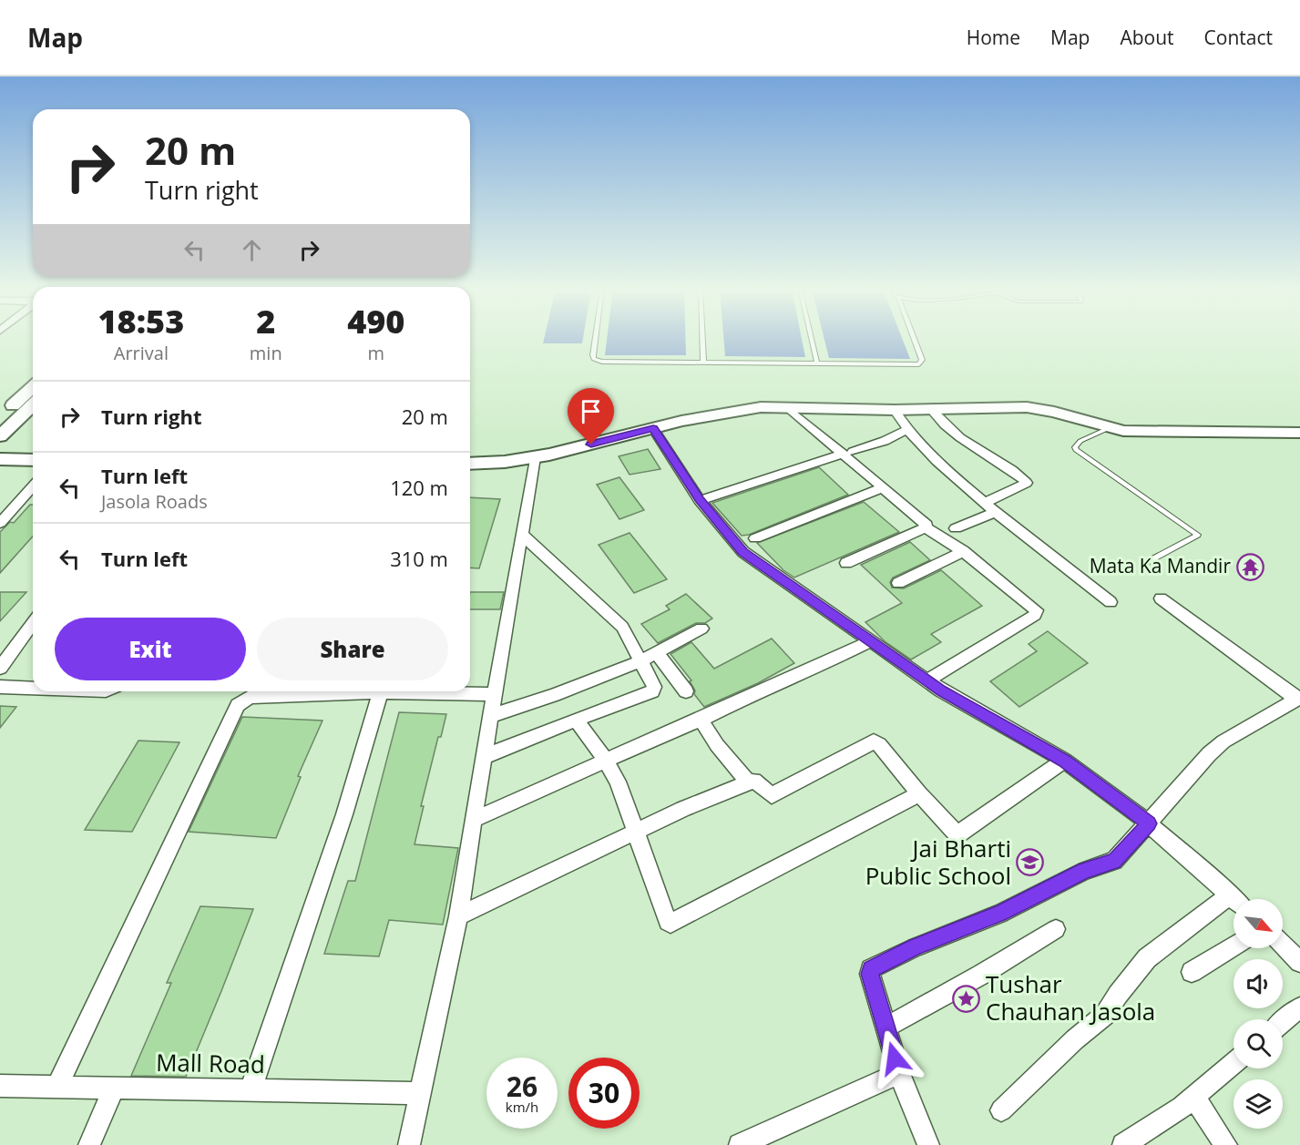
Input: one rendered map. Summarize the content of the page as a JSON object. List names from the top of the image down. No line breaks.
{"streets":{"street":["Mall Road"]},"places":{"temple":["Mata Ka Mandir"],"school or university":["Jai Bharti Public School"],"place":["Tushar Chauhan Jasola"]},"north":"bottom right","page":{"header":"Map","nav":["Home","Map","About","Contact"],"turn":["20 m","Turn right"],"eta":["18:53","Arrival","2","min","490","m"],"list":[{"name":"Turn right","value":"20 m"},{"name":"Turn left","note":"Jasola Roads","value":"120 m"},{"name":"Turn left","value":"310 m"}],"buttons":["Exit","Share"],"speed":"26 km/h","limit":"30"}}
